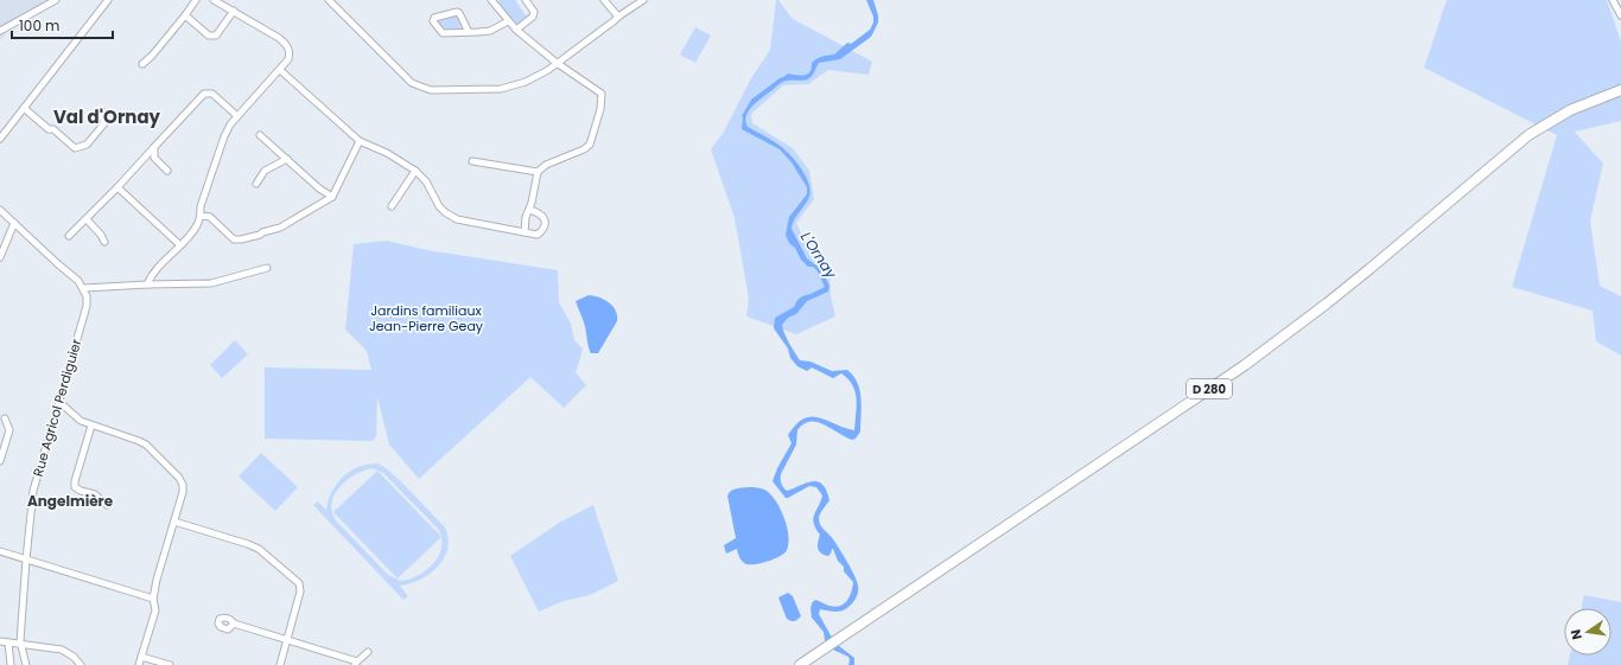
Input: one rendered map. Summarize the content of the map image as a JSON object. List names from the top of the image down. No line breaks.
{"streets":{"main road":["D 280"],"street":["Rue Agricol Perdiguier"]},"districts":["Val d'Ornay","Angelmière"],"water":["L'Ornay"],"parks":["Jardins familiaux Jean-Pierre Geay"],"scale_bar":"100 m","north":"left"}
